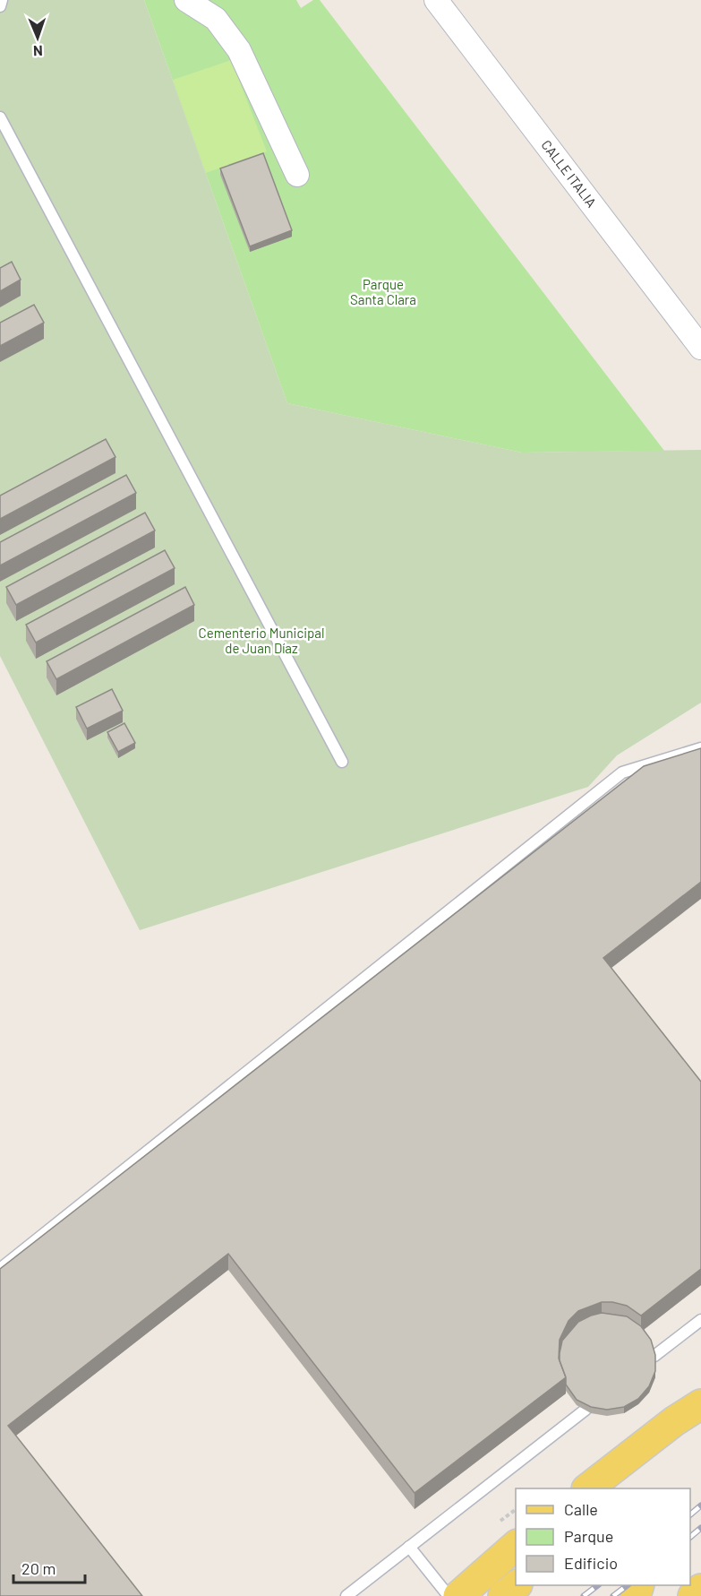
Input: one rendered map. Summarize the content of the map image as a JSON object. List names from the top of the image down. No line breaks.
{"streets":{"street":["CALLE ITALIA"]},"parks":["Parque Santa Clara","Cementerio Municipal de Juan Díaz"],"legend":["Calle","Parque","Edificio"],"scale_bar":"20 m","north":"bottom"}
